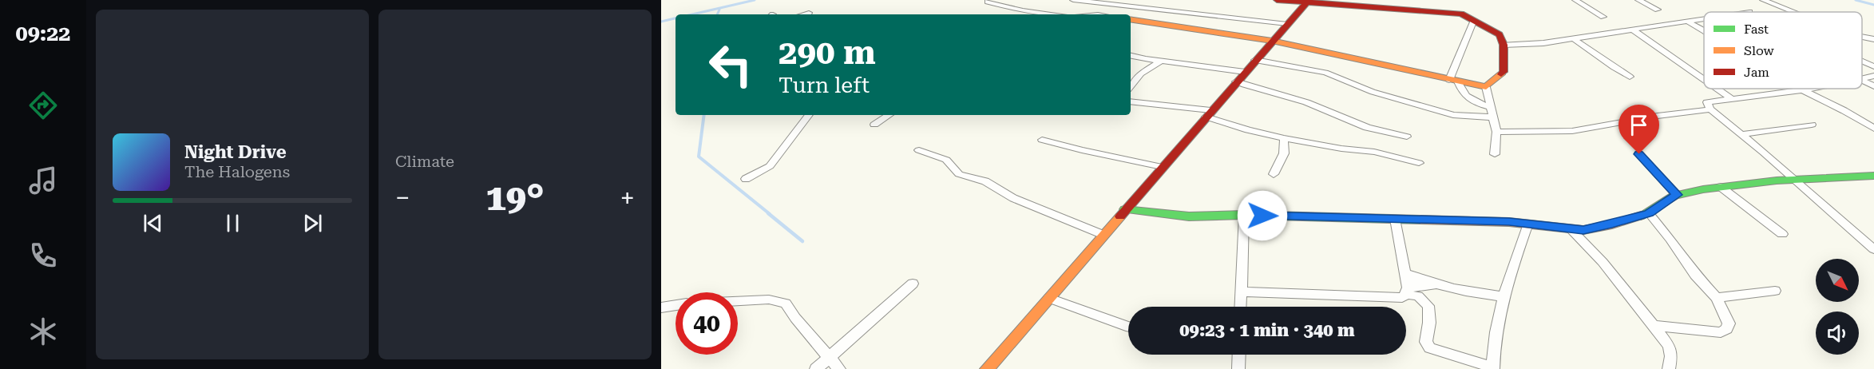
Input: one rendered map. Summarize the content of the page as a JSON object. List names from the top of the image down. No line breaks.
{"legend":["Fast","Slow","Jam"],"north":"bottom right","page":{"tabs":"09:22","tile":"Climate","turn":["290 m","Turn left"],"song":["Night Drive","The Halogens"],"heat":["−","19°","+"],"limit":"40","trip":"09:23 · 1 min · 340 m"}}
